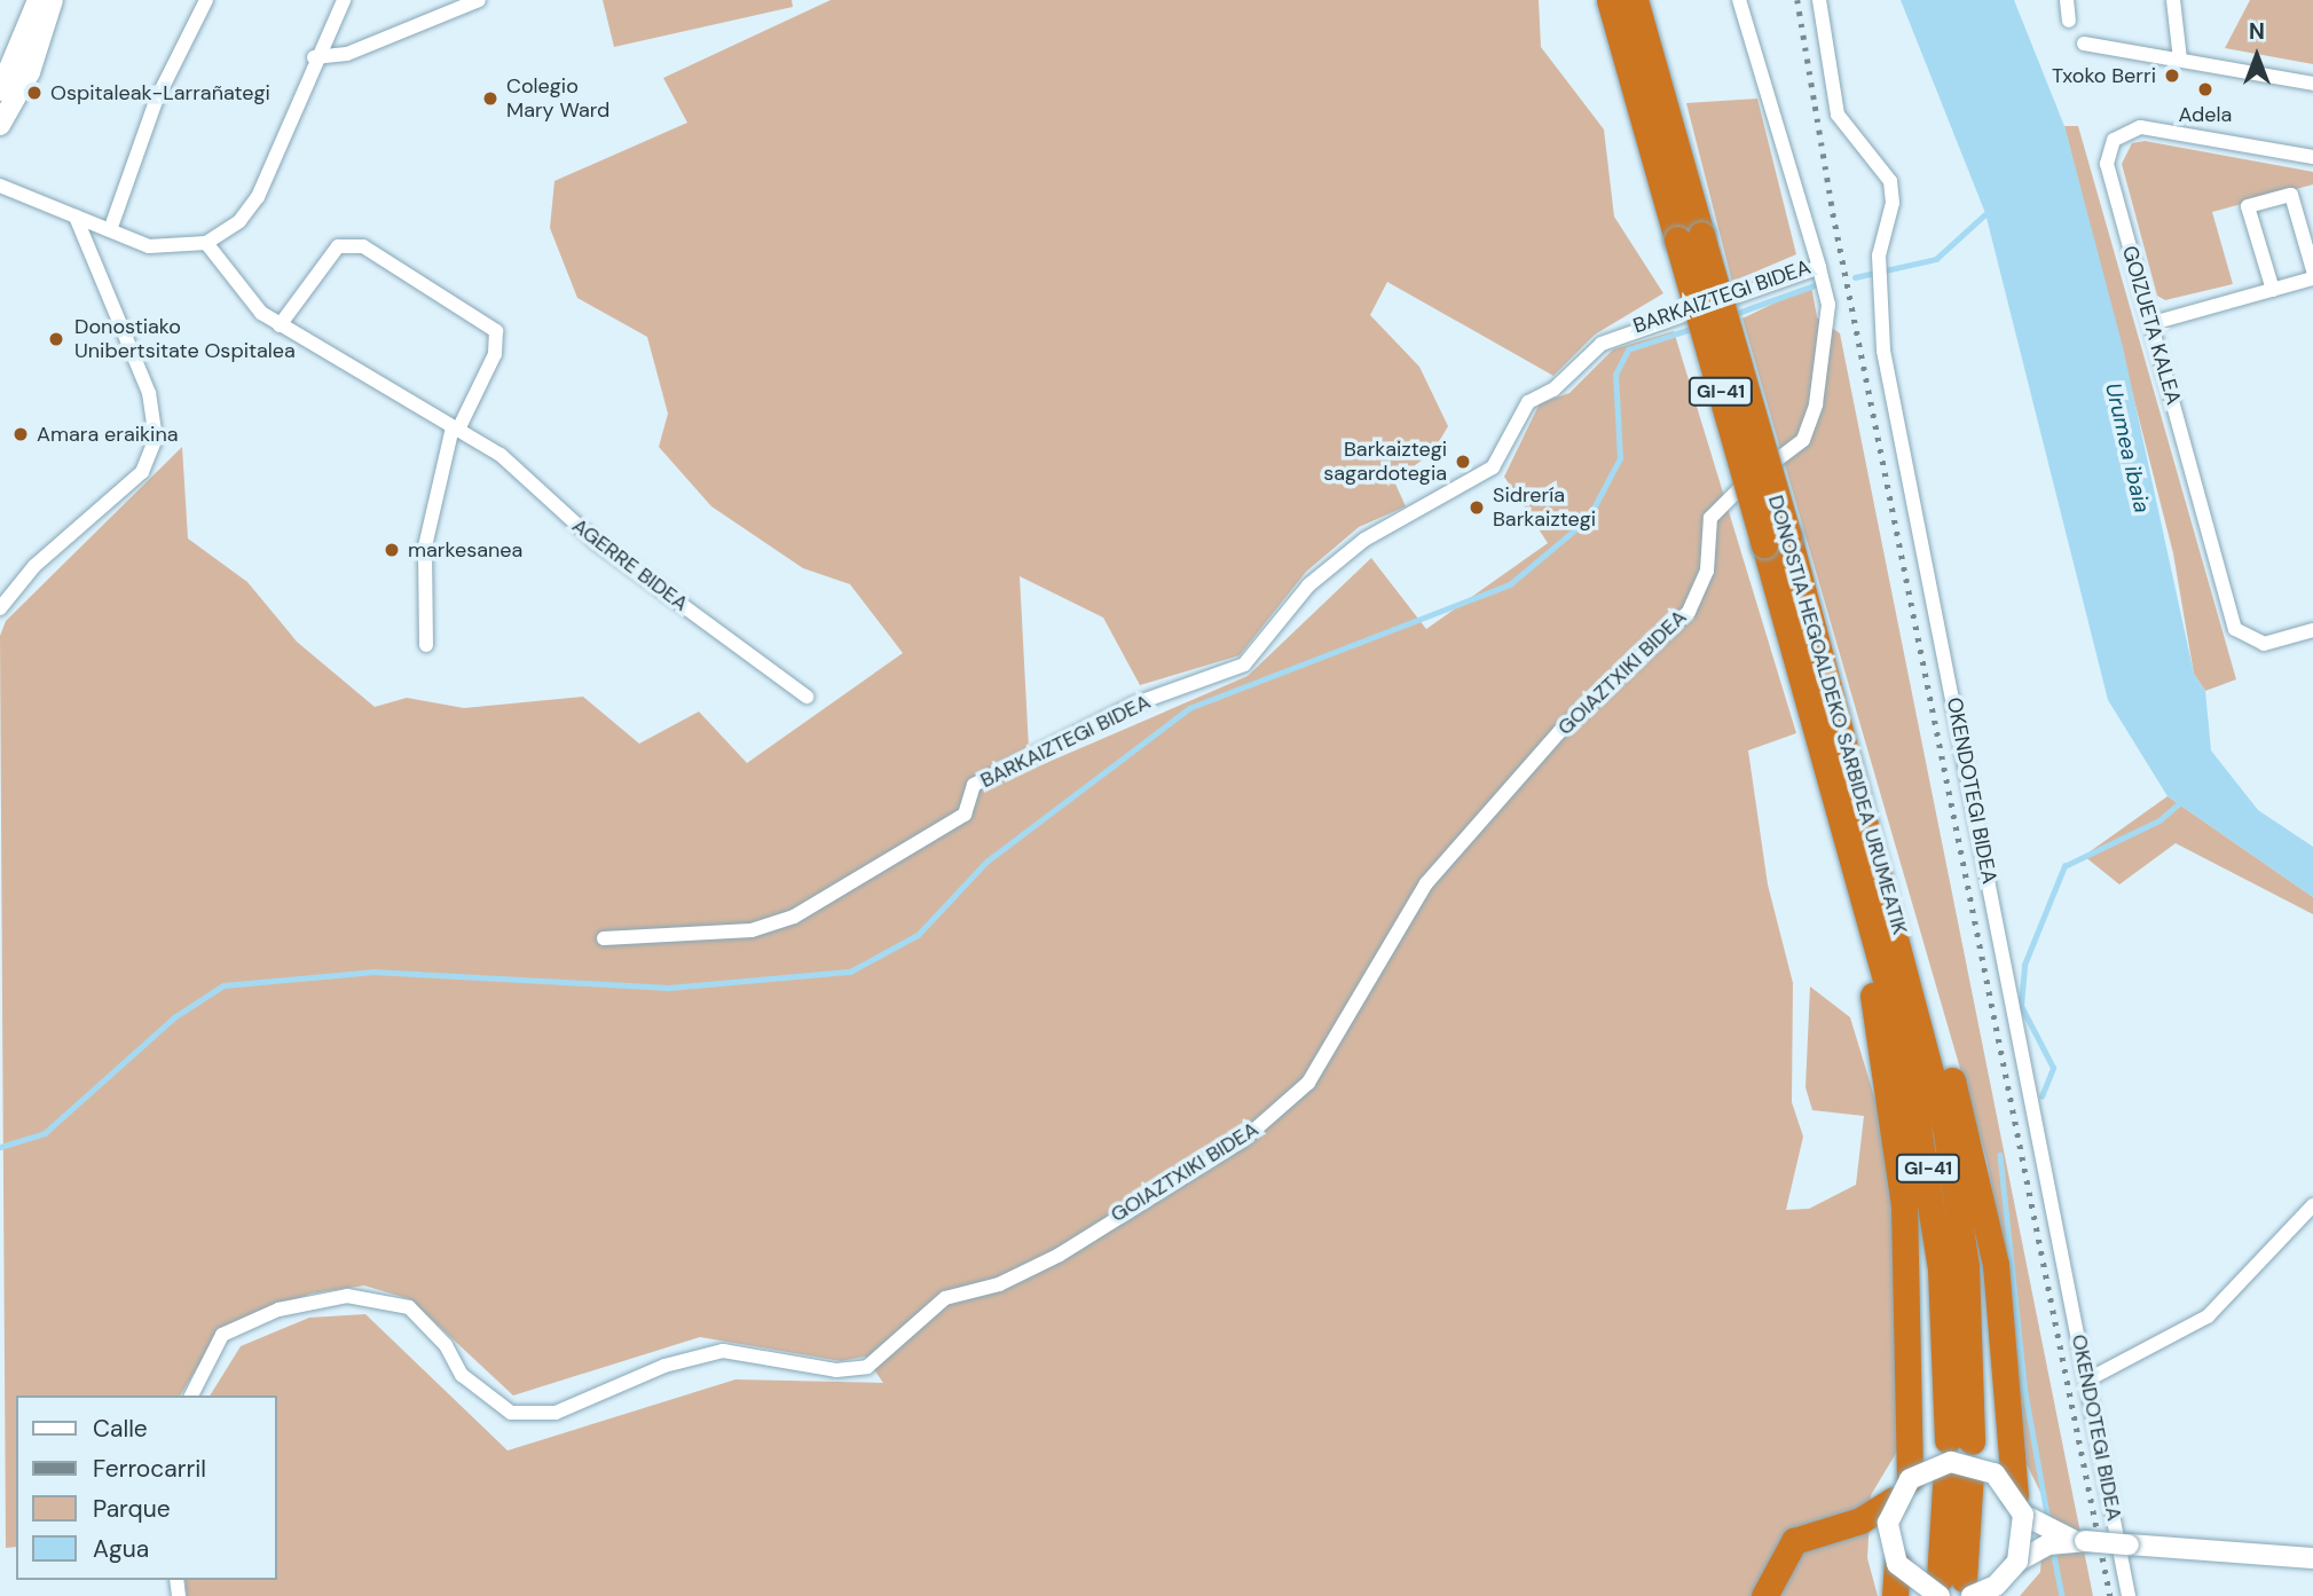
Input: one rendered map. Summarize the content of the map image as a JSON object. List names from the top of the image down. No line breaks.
{"streets":{"highway":["GI-41","DONOSTIA HEGOALDEKO SARBIDEA URUMEATIK"],"street":["BARKAIZTEGI BIDEA","GOIZUETA KALEA","AGERRE BIDEA","GOIAZTXIKI BIDEA","OKENDOTEGI BIDEA"]},"crossings":[["BARKAIZTEGI BIDEA","GOIAZTXIKI BIDEA"]],"water":["Urumea ibaia"],"places":["Txoko Berri","Adela","Ospitaleak-Larrañategi","Colegio Mary Ward","Donostiako Unibertsitate Ospitalea","Amara eraikina","Barkaiztegi sagardotegia","Sidrería Barkaiztegi","markesanea"],"legend":["Calle","Ferrocarril","Parque","Agua"],"north":"top"}
